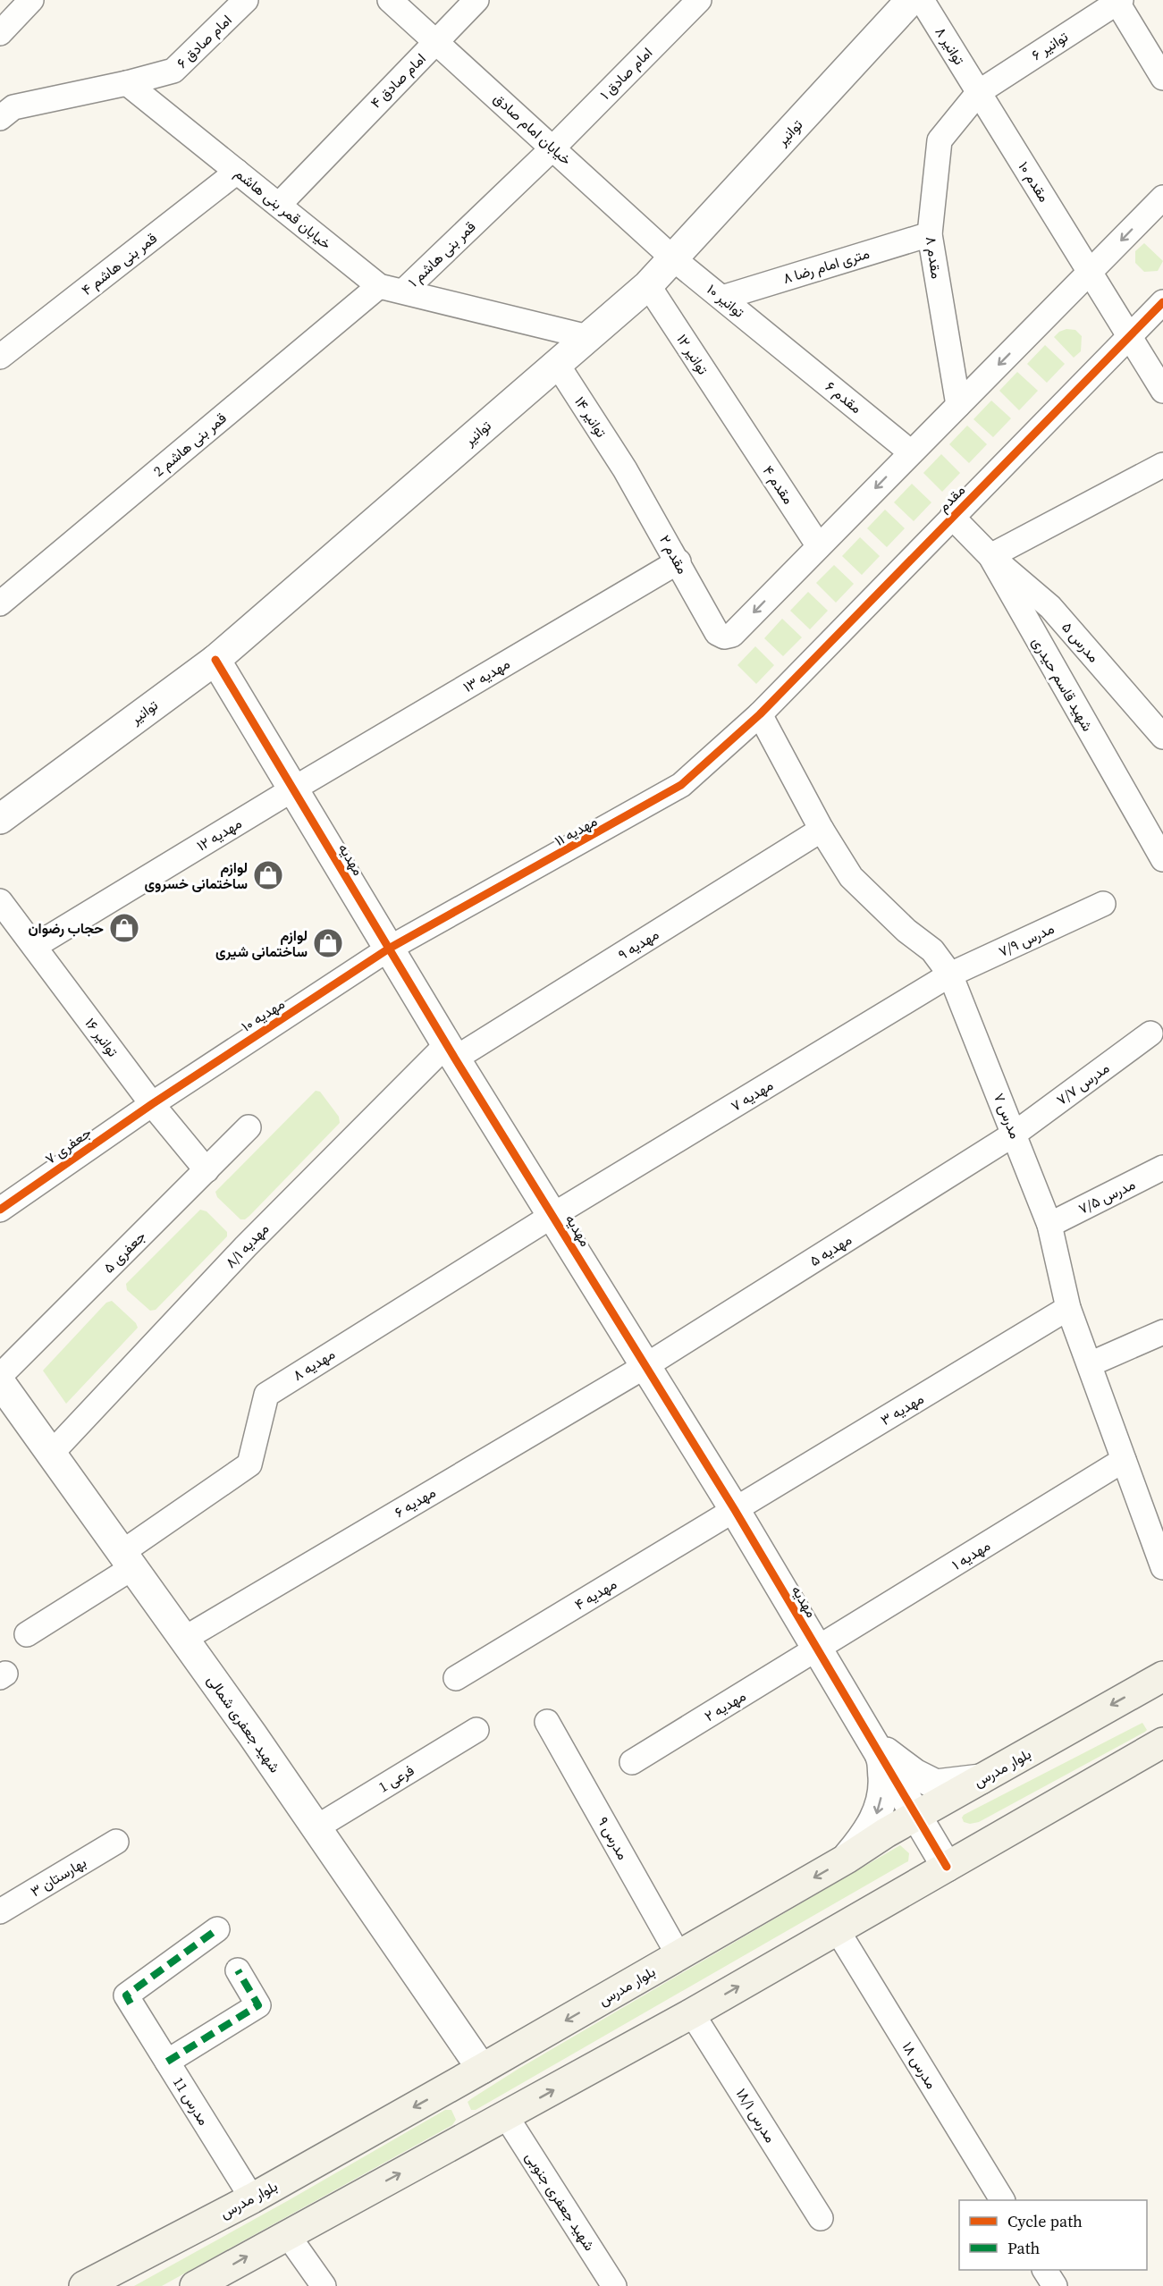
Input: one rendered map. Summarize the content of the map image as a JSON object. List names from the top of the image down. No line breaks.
{"streets":{"main road":["بلوار مدرس"],"street":["امام صادق ۶","توانیر ۸","توانیر ۶","امام صادق ۱","امام صادق ۴","خیابان امام صادق","توانیر","مقدم ۱۰","خیابان قمر بنی هاشم","قمر بنی هاشم ۱","مقدم ۸","قمر بنی هاشم ۴","۸ متری امام رضا","توانیر ۱۰","توانیر ۱۲","مقدم ۶","توانیر ۱۴","قمر بنی هاشم 2","مقدم ۴","مقدم","مقدم ۲","مدرس ۵","مهدیه ۱۳","شهید قاسم حیدری","مهدیه ۱۱","مهدیه ۱۲","مهدیه","مدرس ۷/۹","مهدیه ۹","مهدیه ۱۰","توانیر ۱۶","مدرس ۷/۷","مهدیه ۷","مدرس ۷","جعفری ۷","مدرس ۷/۵","مهدیه ۸/۱","مهدیه ۵","جعفری ۵","مهدیه ۸","مهدیه ۳","مهدیه ۶","مهدیه ۱","مهدیه ۴","مهدیه ۲","شهید جعفری شمالی","فرعی 1","مدرس ۹","بهارستان ۳","مدرس ۱۸","مدرس 11","مدرس ۱۸/۱","شهید جعفری جنوبی"]},"crossings":[["امام صادق ۶","خیابان قمر بنی هاشم"],["توانیر ۸","توانیر ۶"],["توانیر ۸","مقدم ۱۰"],["توانیر ۸","مقدم ۸"],["توانیر ۶","مقدم ۱۰"],["توانیر ۶","مقدم ۸"],["امام صادق ۱","خیابان امام صادق"],["امام صادق ۱","قمر بنی هاشم ۱"],["امام صادق ۴","خیابان امام صادق"],["امام صادق ۴","خیابان قمر بنی هاشم"],["خیابان امام صادق","توانیر"],["خیابان امام صادق","توانیر ۱۰"],["توانیر","خیابان قمر بنی هاشم"],["توانیر","توانیر ۱۰"],["توانیر","توانیر ۱۲"],["توانیر","توانیر ۱۴"],["توانیر","مهدیه"],["مقدم ۱۰","مقدم ۸"],["مقدم ۱۰","مقدم"],["خیابان قمر بنی هاشم","قمر بنی هاشم ۱"],["خیابان قمر بنی هاشم","قمر بنی هاشم ۴"],["خیابان قمر بنی هاشم","قمر بنی هاشم 2"],["مقدم ۸","۸ متری امام رضا"],["۸ متری امام رضا","توانیر ۱۰"],["توانیر ۱۰","مقدم ۶"],["توانیر ۱۲","مقدم ۴"],["توانیر ۱۴","مقدم ۲"],["مقدم ۴","مقدم ۲"],["مقدم","شهید قاسم حیدری"],["مقدم","مهدیه ۱۱"],["مقدم","مدرس ۷"],["مقدم ۲","مهدیه ۱۳"],["مدرس ۵","شهید قاسم حیدری"],["مهدیه ۱۳","مهدیه ۱۲"],["مهدیه ۱۳","مهدیه"],["مهدیه ۱۱","مهدیه"],["مهدیه ۱۱","مهدیه ۱۰"],["مهدیه ۱۱","مدرس ۷"],["مهدیه ۱۲","مهدیه"],["مهدیه ۱۲","توانیر ۱۶"],["مهدیه","مهدیه ۹"],["مهدیه","مهدیه ۱۰"],["مهدیه","مهدیه ۷"],["مهدیه","مهدیه ۸/۱"],["مهدیه","مهدیه ۵"],["مهدیه","مهدیه ۸"],["مهدیه","مهدیه ۳"],["مهدیه","مهدیه ۶"],["مهدیه","مهدیه ۱"],["مهدیه","مهدیه ۴"],["مهدیه","مهدیه ۲"],["مهدیه","بلوار مدرس"],["مدرس ۷/۹","مهدیه ۷"],["مدرس ۷/۹","مدرس ۷"],["مهدیه ۹","مدرس ۷"],["مهدیه ۹","مهدیه ۸/۱"],["مهدیه ۱۰","توانیر ۱۶"],["مهدیه ۱۰","جعفری ۷"],["توانیر ۱۶","جعفری ۷"],["توانیر ۱۶","جعفری ۵"],["مدرس ۷/۷","مدرس ۷"],["مدرس ۷/۷","مهدیه ۵"],["مهدیه ۷","مدرس ۷"],["مهدیه ۷","مهدیه ۸"],["مدرس ۷","مدرس ۷/۵"],["مدرس ۷","مهدیه ۵"],["مدرس ۷","مهدیه ۳"],["مدرس ۷","مهدیه ۱"],["مهدیه ۸/۱","شهید جعفری شمالی"],["مهدیه ۵","مهدیه ۶"],["مهدیه ۸","شهید جعفری شمالی"],["مهدیه ۳","مهدیه ۴"],["مهدیه ۶","شهید جعفری شمالی"],["مهدیه ۱","مهدیه ۲"],["شهید جعفری شمالی","بلوار مدرس"],["شهید جعفری شمالی","فرعی 1"],["بلوار مدرس","مدرس ۹"],["بلوار مدرس","مدرس 11"]],"places":{"shop":["لوازم ساختمانی خسروی","حجاب رضوان","لوازم ساختمانی شیری"]},"legend":["Cycle path","Path"]}
